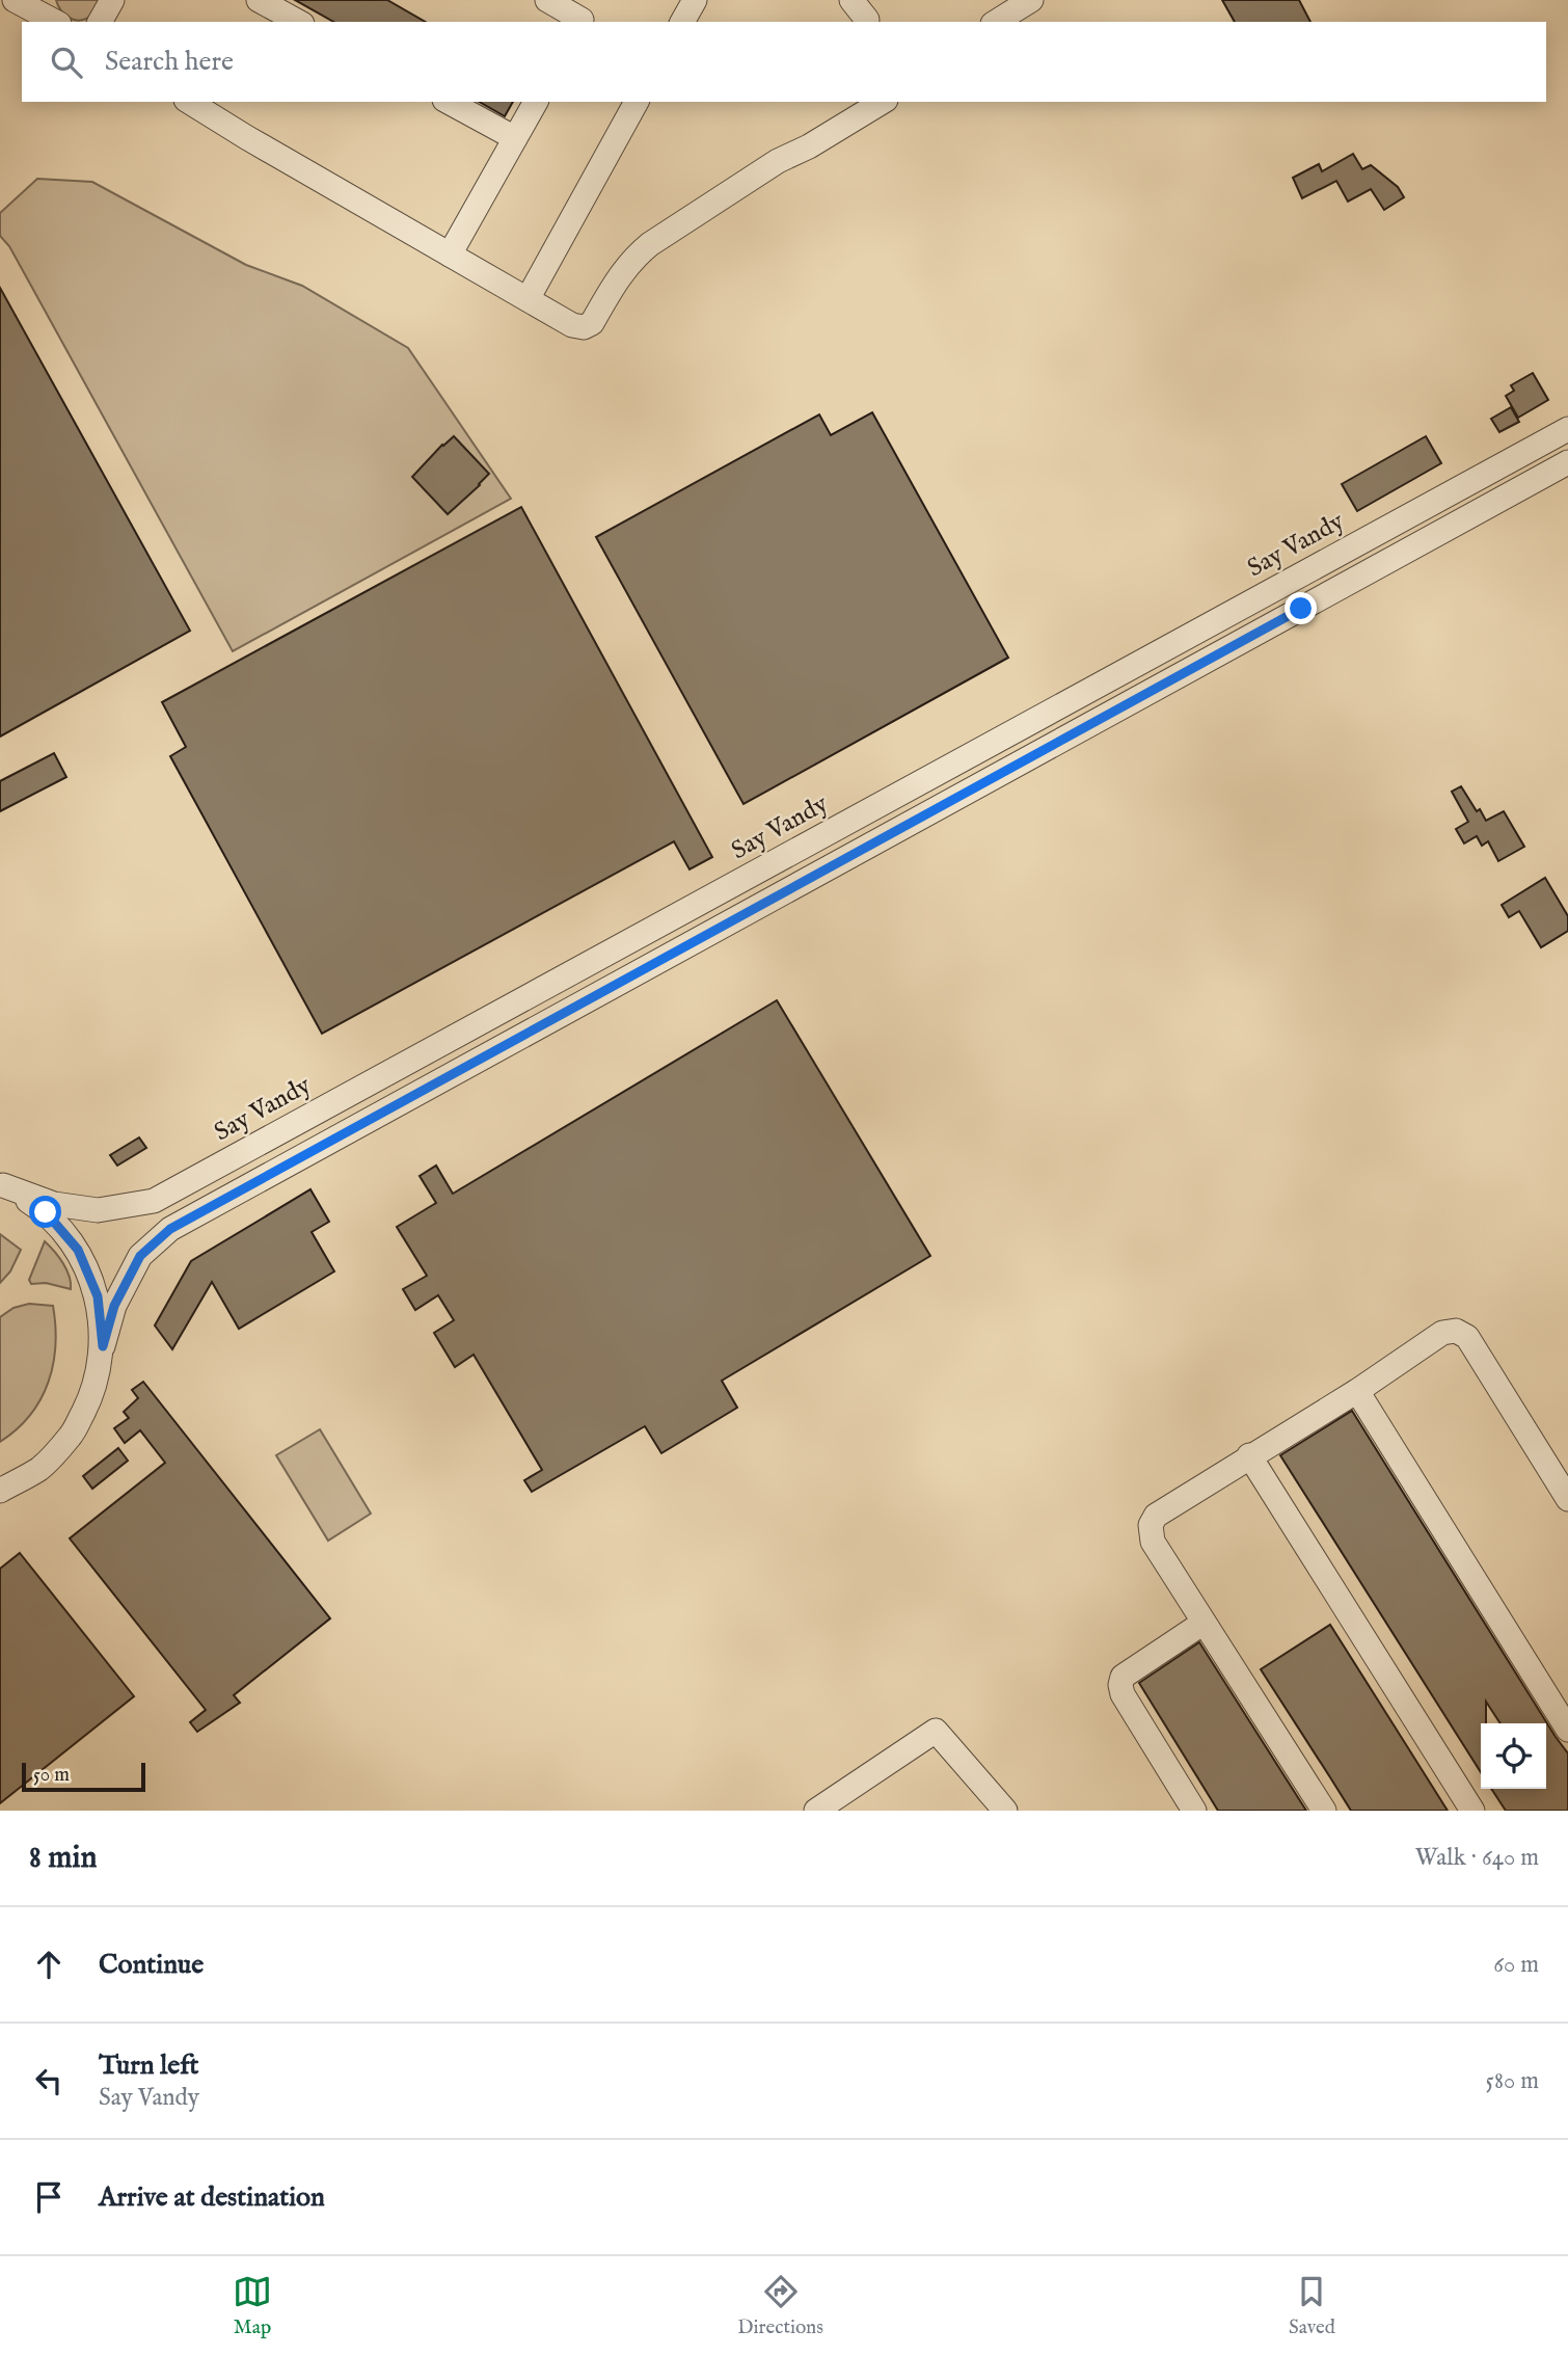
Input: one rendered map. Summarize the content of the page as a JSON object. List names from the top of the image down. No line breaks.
{"streets":{"street":["Say Vandy"]},"scale_bar":"50 m","page":{"search":"Search here","scale":"50 m","heading":["8 min","Walk · 640 m"],"list":[["Continue","60 m"],["Turn left","Say Vandy","580 m"],"Arrive at destination"],"nav":["Map","Directions","Saved"]}}
